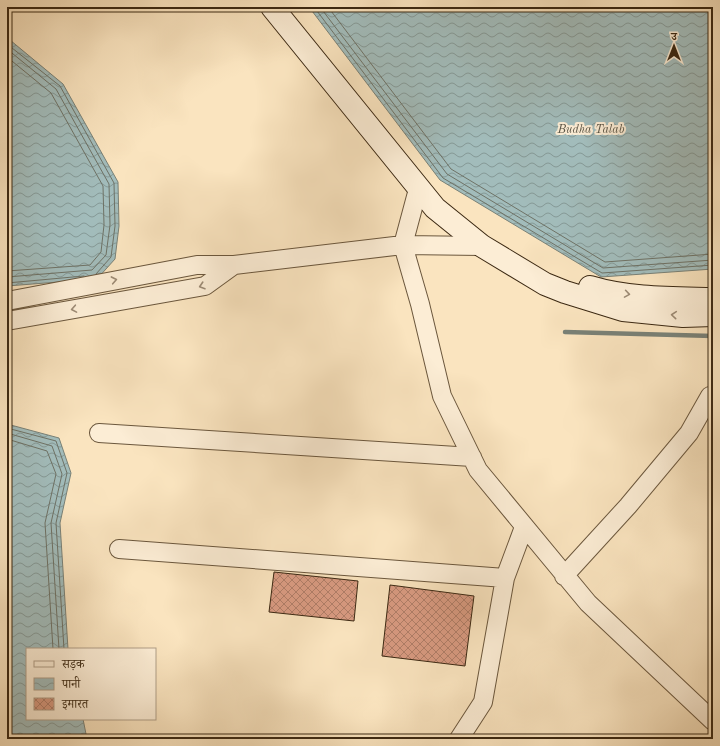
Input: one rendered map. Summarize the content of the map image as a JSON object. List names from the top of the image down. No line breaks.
{"water":["Budha Talab"],"legend":["सड़क","पानी","इमारत"],"north":"top"}
